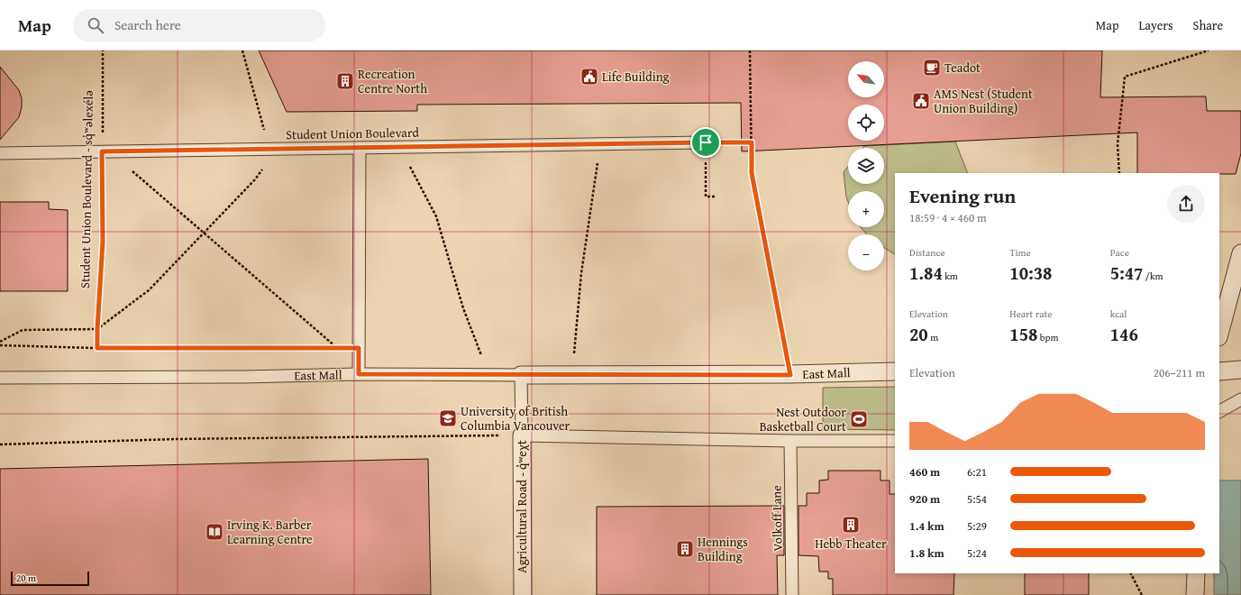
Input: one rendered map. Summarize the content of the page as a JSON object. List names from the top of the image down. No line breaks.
{"streets":{"street":["East Mall","Agricultural Road - q̓ʷeχt"],"lane":["Student Union Boulevard","Volkoff Lane"],"path":["Student Union Boulevard - sq̓ʷəlexélə"]},"crossings":[["Student Union Boulevard","Student Union Boulevard - sq̓ʷəlexélə"],["East Mall","Agricultural Road - q̓ʷeχt"]],"places":{"cafe":["Teadot"],"public building":["Life Building","AMS Nest (Student Union Building)"],"building":["Recreation Centre North","Hebb Theater","Hennings Building"],"school or university":["University of British Columbia Vancouver"],"sports":["Nest Outdoor Basketball Court"],"library":["Irving K. Barber Learning Centre"]},"scale_bar":"20 m","north":"top left","page":{"header":"Map","search":"Search here","nav":["Map","Layers","Share"],"map_buttons":["+","−"],"heading":["Evening run","18:59 · 4 × 460 m"],"stats":[["Distance","1.84 km"],["Time","10:38"],["Pace","5:47 /km"],["Elevation","20 m"],["Heart rate","158 bpm"],["kcal","146"]],"chart":["Elevation","206–211 m"],"list":[{"name":"460 m","note":"6:21"},{"name":"920 m","note":"5:54"},{"name":"1.4 km","note":"5:29"},{"name":"1.8 km","note":"5:24"}],"scale":"20 m"}}
